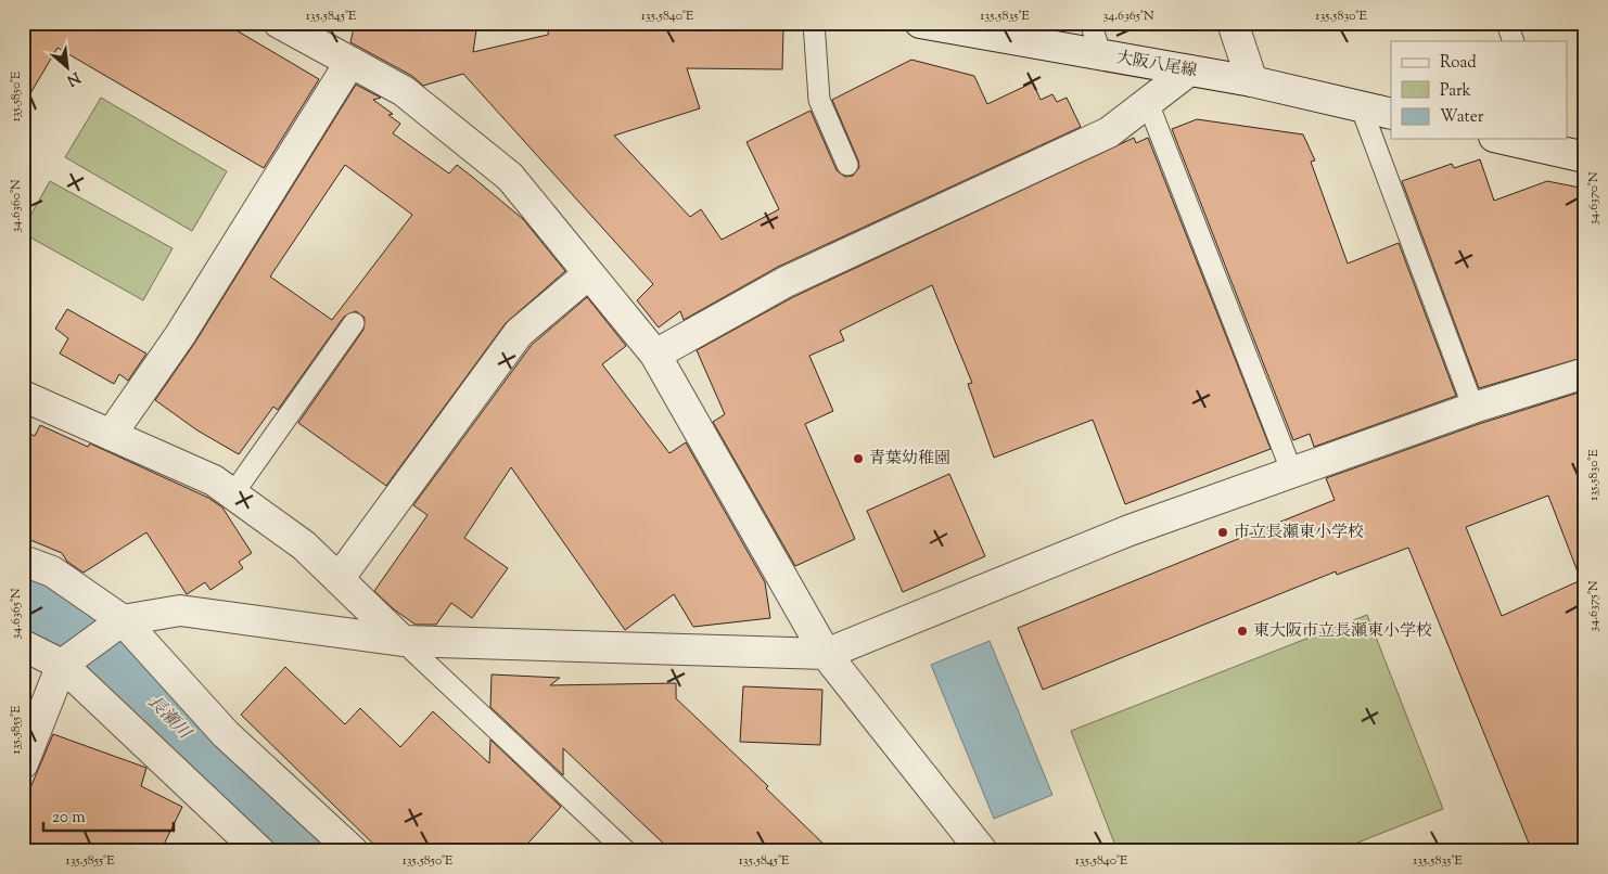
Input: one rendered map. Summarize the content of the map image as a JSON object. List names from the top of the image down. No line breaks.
{"streets":{"street":["大阪八尾線"]},"water":["長瀬川"],"places":["青葉幼稚園","市立長瀬東小学校","東大阪市立長瀬東小学校"],"legend":["Road","Park","Water"],"scale_bar":"20 m","north":"bottom right","coordinates":["135.5845°E","135.5840°E","135.5835°E","34.6365°N","135.5830°E","135.5850°E","34.6370°N","34.6360°N","34.6375°N","135.5855°E"]}
